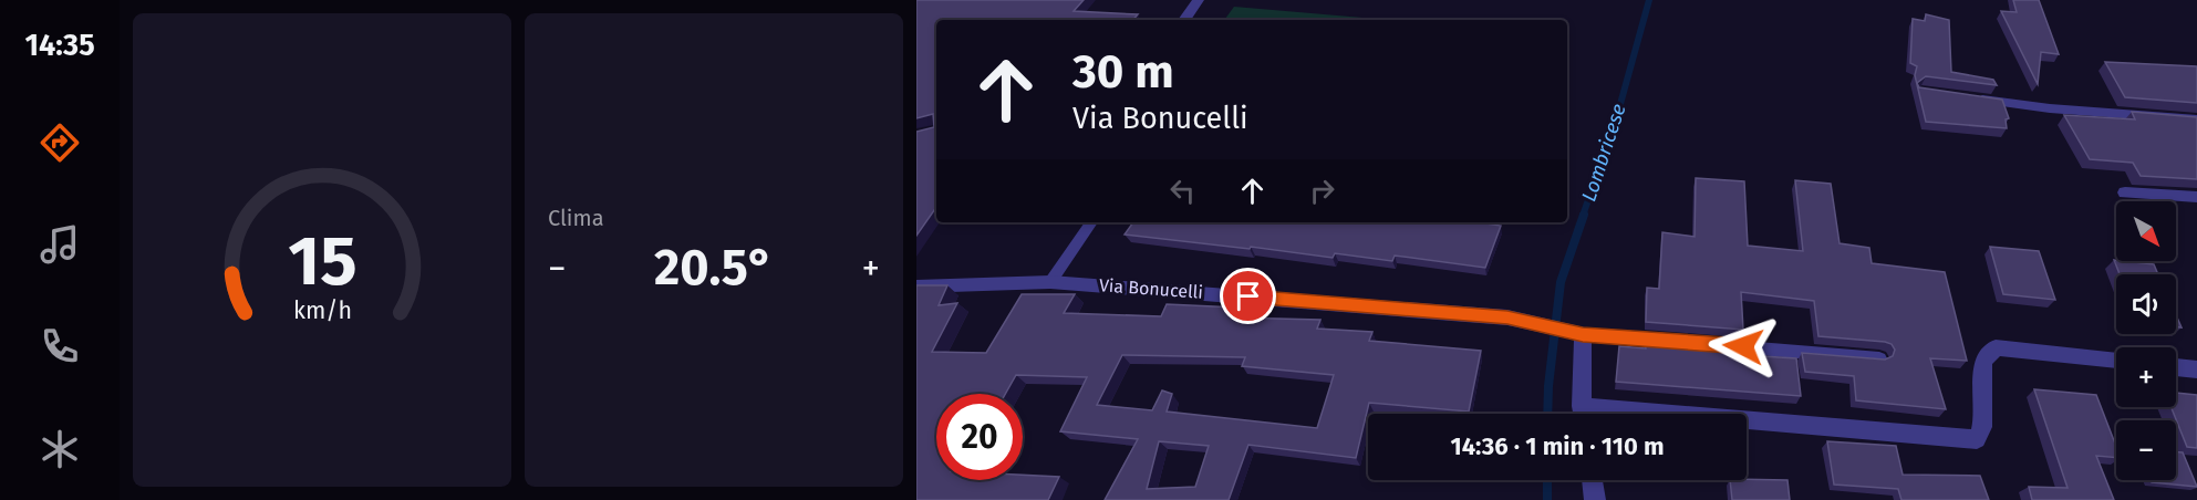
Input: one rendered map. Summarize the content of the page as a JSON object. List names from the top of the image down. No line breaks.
{"streets":{"street":["Via Bonucelli"]},"water":["Lombricese"],"north":"bottom right","page":{"tabs":"14:35","tile":"Clima","turn":["30 m","Via Bonucelli"],"map_buttons":["+","−"],"heat":["−","20.5°","+"],"limit":"20","trip":"14:36 · 1 min · 110 m","gauge":["15","km/h"]}}
